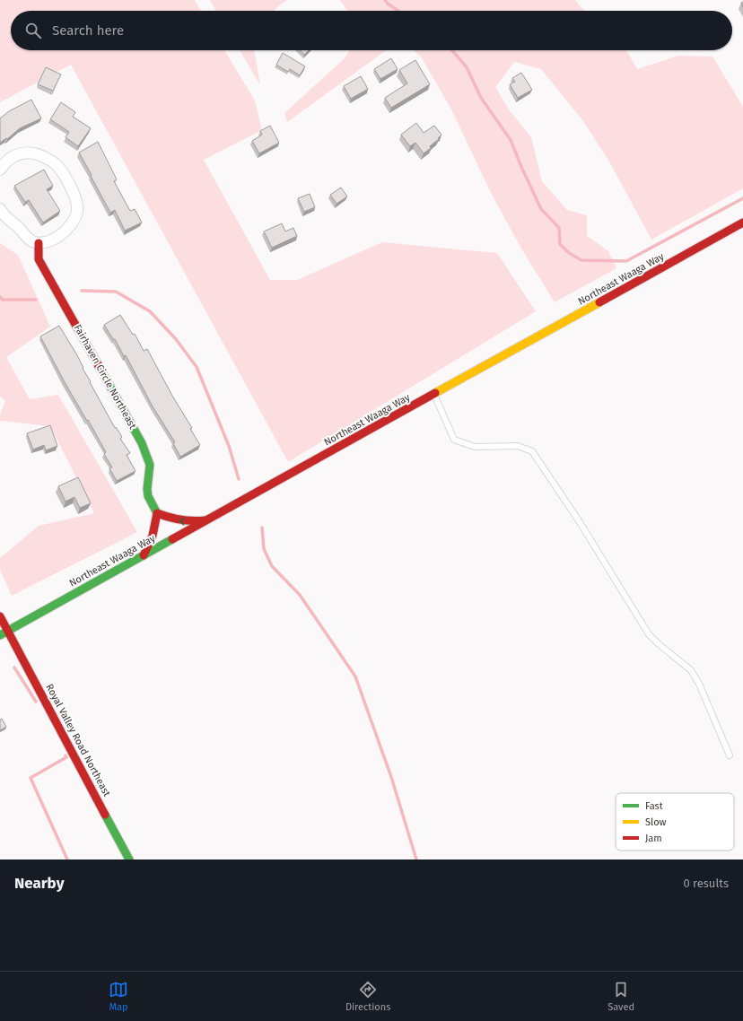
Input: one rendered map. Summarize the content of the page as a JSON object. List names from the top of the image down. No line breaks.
{"streets":{"main road":["Northeast Waaga Way","Fairhaven Circle Northeast","Royal Valley Road Northeast"]},"crossings":[["Northeast Waaga Way","Royal Valley Road Northeast"]],"legend":["Fast","Slow","Jam"],"page":{"search":"Search here","heading":["Nearby","0 results"],"nav":["Map","Directions","Saved"]}}
